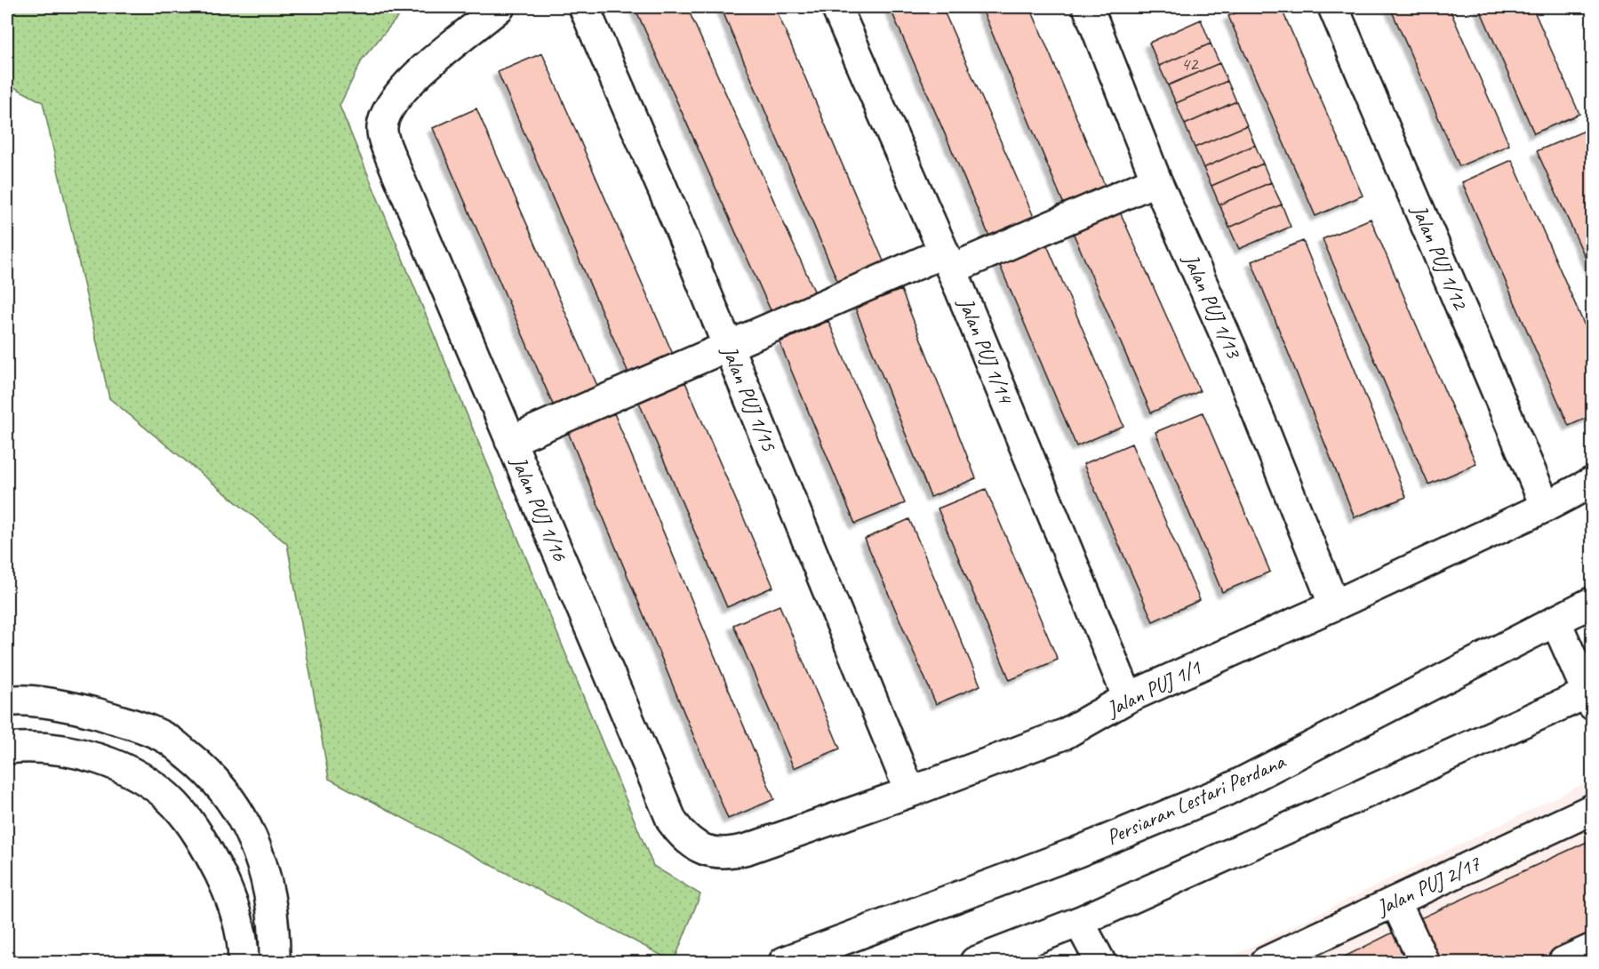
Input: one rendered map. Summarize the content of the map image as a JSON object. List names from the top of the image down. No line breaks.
{"streets":{"main road":["Jalan PUJ 1/12","Jalan PUJ 1/13","Jalan PUJ 1/14","Jalan PUJ 1/15","Jalan PUJ 1/16","Jalan PUJ 1/1","Persiaran Lestari Perdana","Jalan PUJ 2/17"]},"crossings":[["Jalan PUJ 1/12","Jalan PUJ 1/1"],["Jalan PUJ 1/13","Jalan PUJ 1/1"],["Jalan PUJ 1/14","Jalan PUJ 1/1"],["Jalan PUJ 1/15","Jalan PUJ 1/1"],["Jalan PUJ 1/16","Jalan PUJ 1/1"]],"house_numbers":["42"]}
